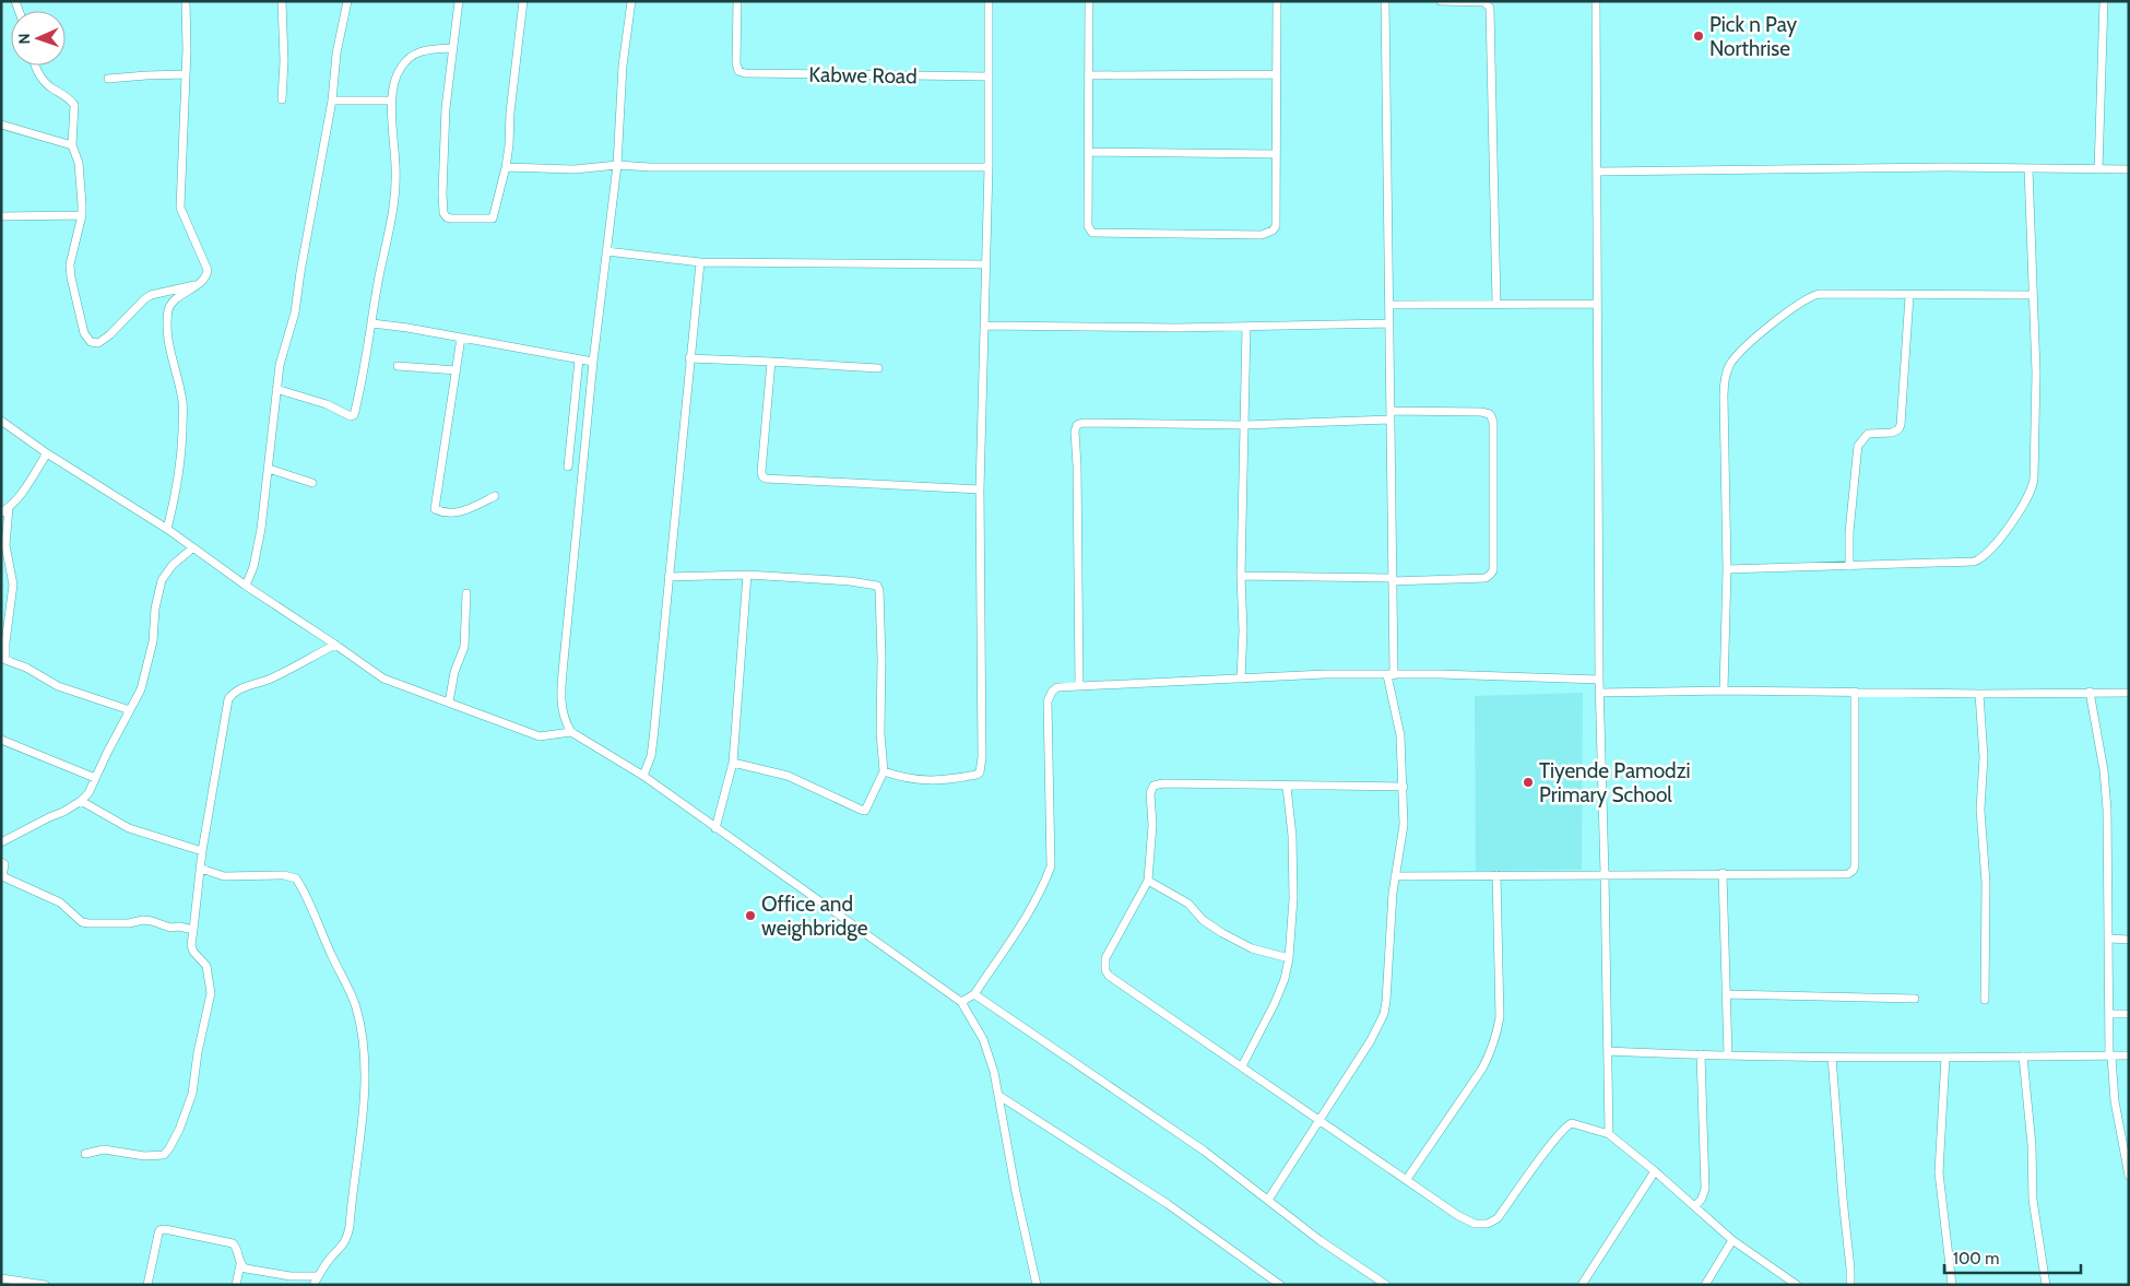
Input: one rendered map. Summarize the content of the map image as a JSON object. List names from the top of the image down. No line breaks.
{"streets":{"street":["Kabwe Road"]},"places":["Pick n Pay Northrise","Tiyende Pamodzi Primary School","Office and weighbridge"],"scale_bar":"100 m","north":"left"}
